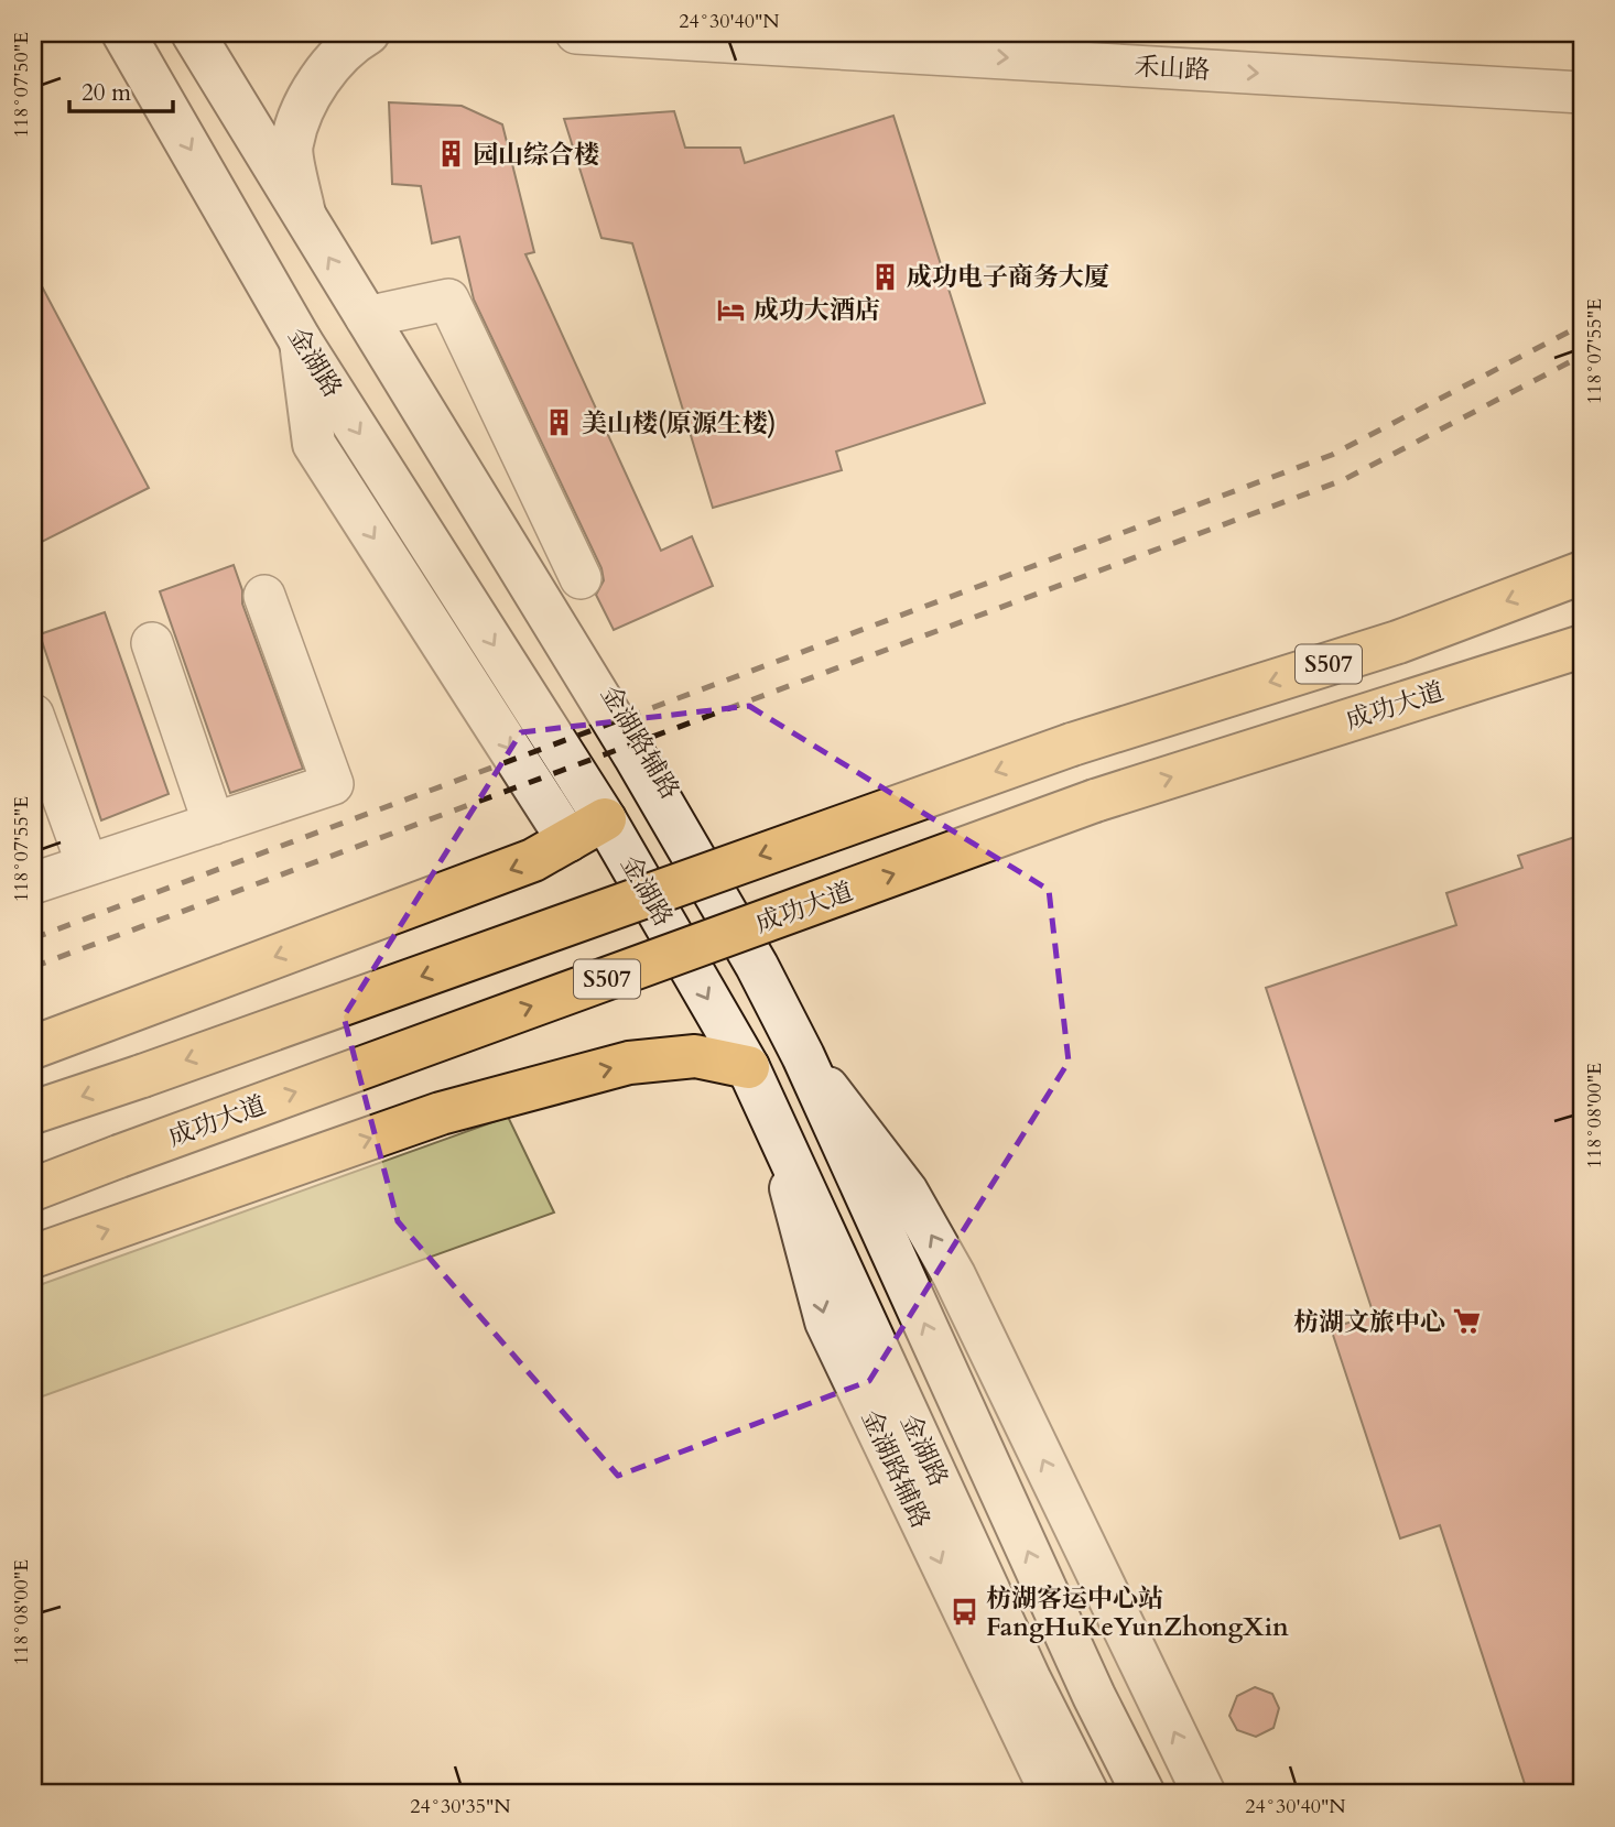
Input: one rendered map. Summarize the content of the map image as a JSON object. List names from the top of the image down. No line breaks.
{"streets":{"highway":["S507","成功大道"],"main road":["金湖路","金湖路辅路"],"street":["禾山路"]},"crossings":[["金湖路","金湖路辅路"]],"places":{"building":["园山综合楼","成功电子商务大厦","美山楼(原源生楼)"],"hotel":["成功大酒店"],"supermarket":["枋湖文旅中心"],"bus stop":["枋湖客运中心站 FangHuKeYunZhongXin"]},"scale_bar":"20 m","coordinates":["24°30'40\"N","118°07'50\"E","118°07'55\"E","118°08'00\"E","24°30'35\"N"]}
